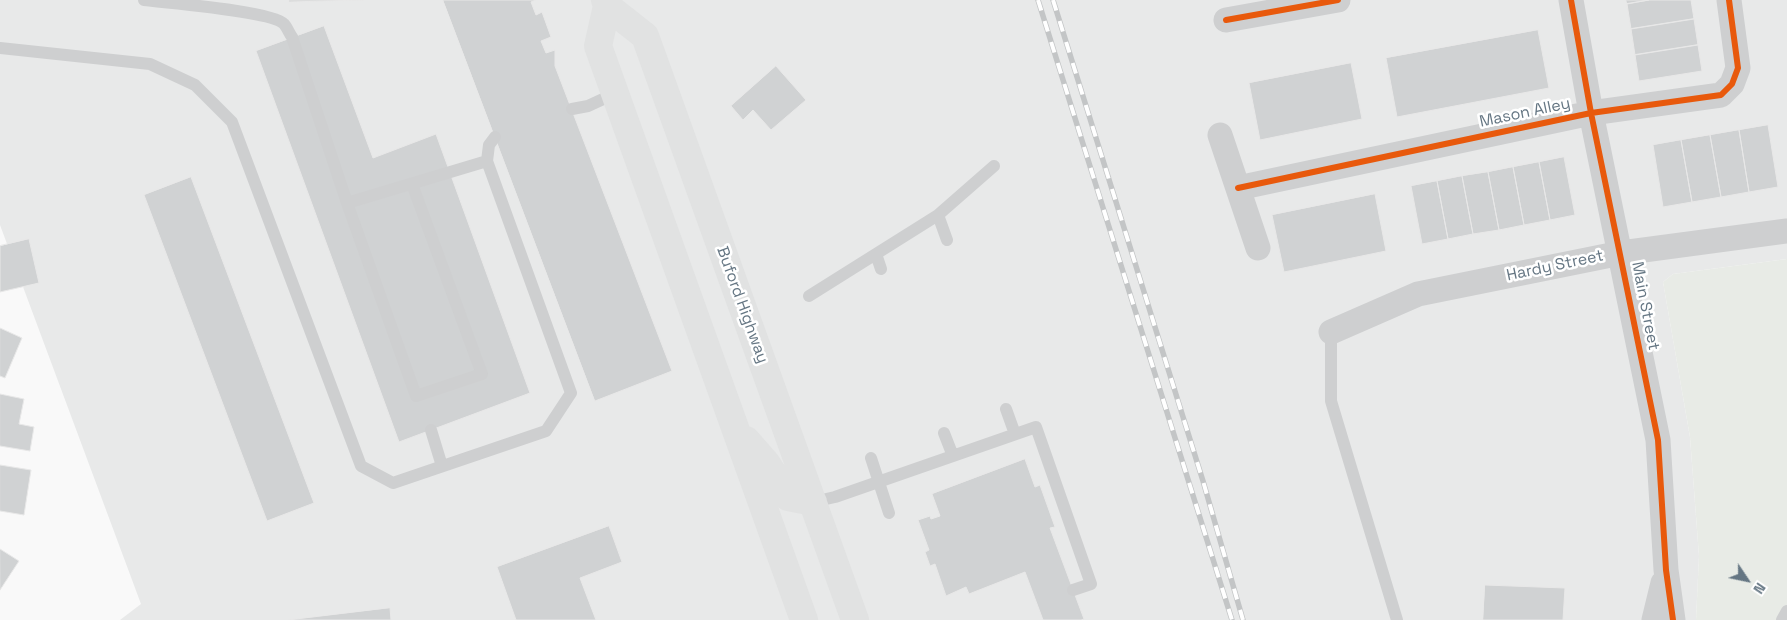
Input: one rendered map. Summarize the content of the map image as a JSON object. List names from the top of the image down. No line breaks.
{"streets":{"main road":["Buford Highway"],"street":["Mason Alley","Hardy Street","Main Street"]},"crossings":[["Mason Alley","Main Street"],["Hardy Street","Main Street"]],"north":"bottom right"}
